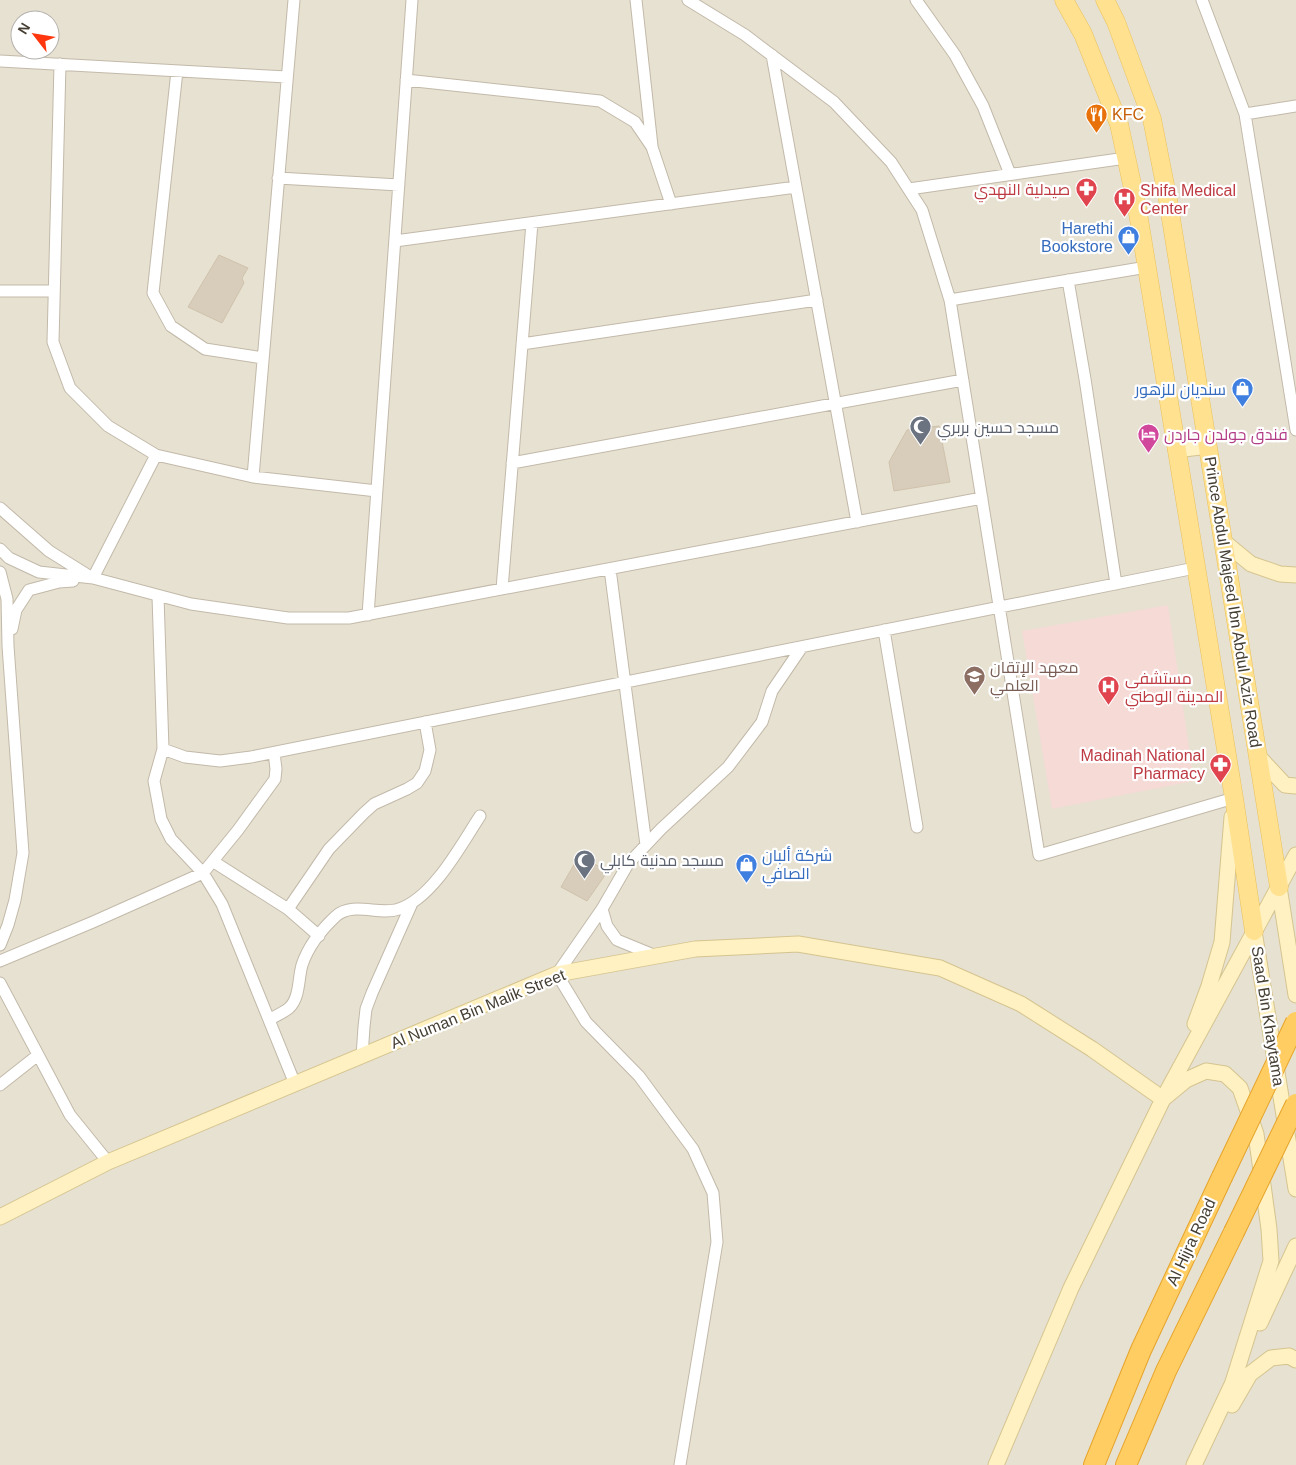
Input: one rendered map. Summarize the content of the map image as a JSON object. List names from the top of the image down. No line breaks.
{"streets":{"highway":["Al Hijra Road"],"main road":["Prince Abdul Majeed Ibn Abdul Aziz Road","Al Numan Bin Malik Street","Saad Bin Khaytama"]},"crossings":[["Prince Abdul Majeed Ibn Abdul Aziz Road","Saad Bin Khaytama"]],"places":{"restaurant":["KFC"],"pharmacy":["صيدلية النهدي","Madinah National Pharmacy"],"hospital":["Shifa Medical Center","مستشفى المدينة الوطني"],"shop":["Harethi Bookstore","سنديان للزهور","شركة ألبان الصافي"],"mosque":["مسجد حسين بربري","مسجد مدنية كابلي"],"hotel":["فندق جولدن جاردن"],"school or university":["معهد الإتقان العلمي"]},"north":"top left"}
